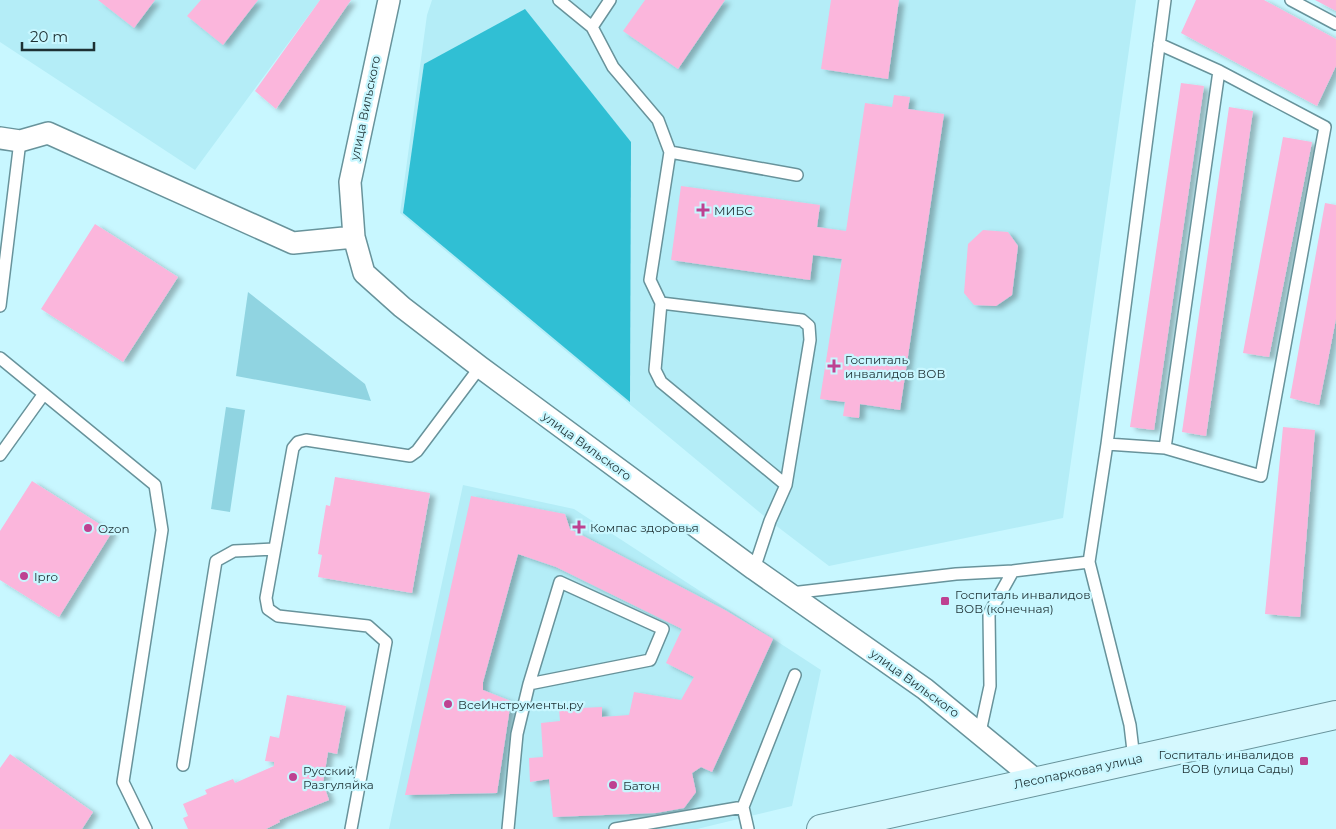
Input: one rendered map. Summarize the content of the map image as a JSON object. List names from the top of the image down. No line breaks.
{"streets":{"main road":["Лесопарковая улица"],"street":["улица Вильского"]},"crossings":[["улица Вильского","Лесопарковая улица"]],"places":{"health":["МИБС","Госпиталь инвалидов ВОВ","Компас здоровья"],"other":["Ozon","Ipro","ВсеИнструменты.ру","Русский Разгуляйка","Батон"],"transit":["Госпиталь инвалидов ВОВ (конечная)","Госпиталь инвалидов ВОВ (улица Сады)"]},"scale_bar":"20 m"}
